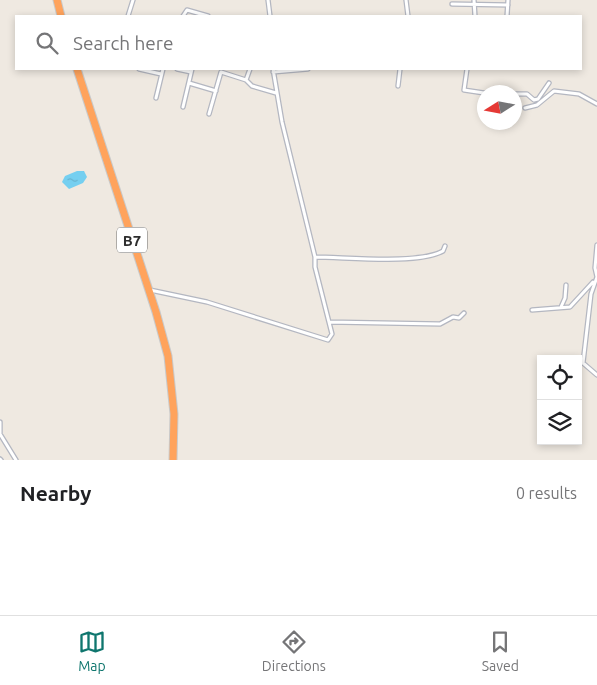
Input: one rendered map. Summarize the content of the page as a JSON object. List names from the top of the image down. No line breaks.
{"streets":{"highway":["B7"]},"north":"left","page":{"search":"Search here","heading":["Nearby","0 results"],"nav":["Map","Directions","Saved"]}}
